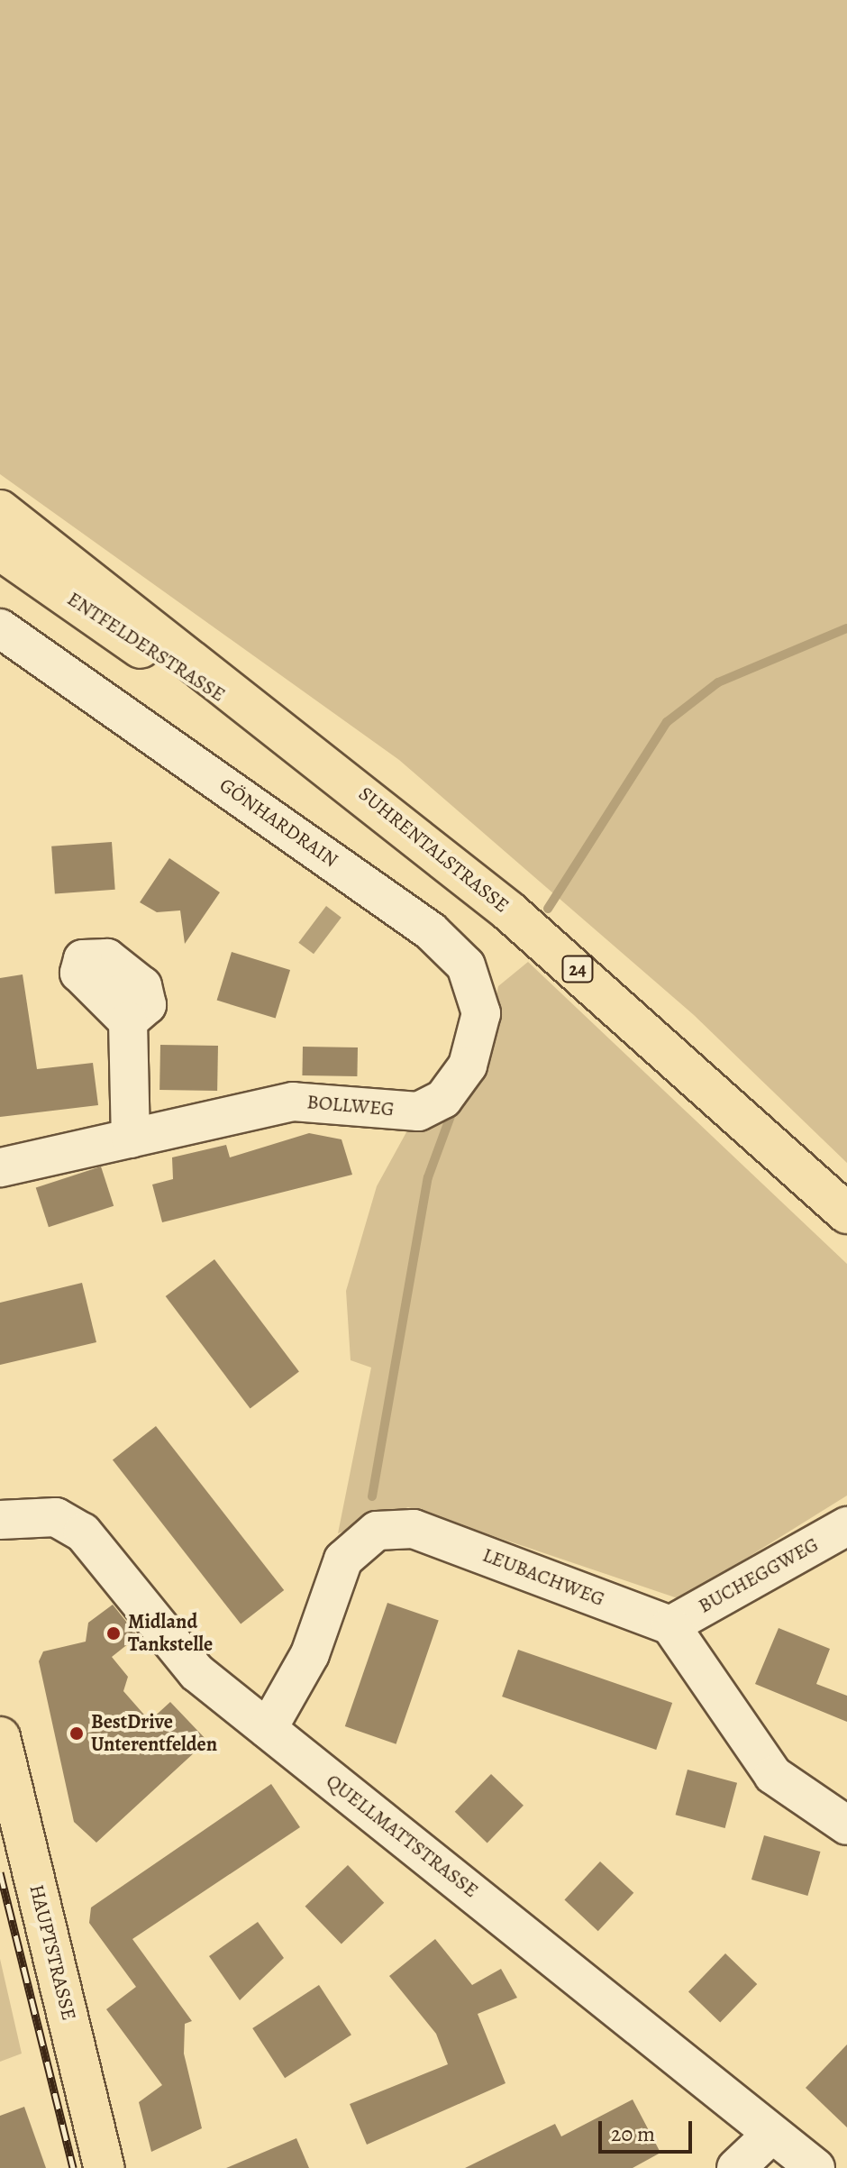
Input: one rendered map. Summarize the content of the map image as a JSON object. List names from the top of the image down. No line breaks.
{"streets":{"main road":["ENTFELDERSTRASSE","SUHRENTALSTRASSE","24","HAUPTSTRASSE"],"street":["GÖNHARDRAIN","BOLLWEG","BUCHEGGWEG","LEUBACHWEG","QUELLMATTSTRASSE"]},"crossings":[["ENTFELDERSTRASSE","SUHRENTALSTRASSE"],["GÖNHARDRAIN","BOLLWEG"],["BUCHEGGWEG","LEUBACHWEG"],["LEUBACHWEG","QUELLMATTSTRASSE"]],"places":["Midland Tankstelle","BestDrive Unterentfelden"],"scale_bar":"20 m"}
